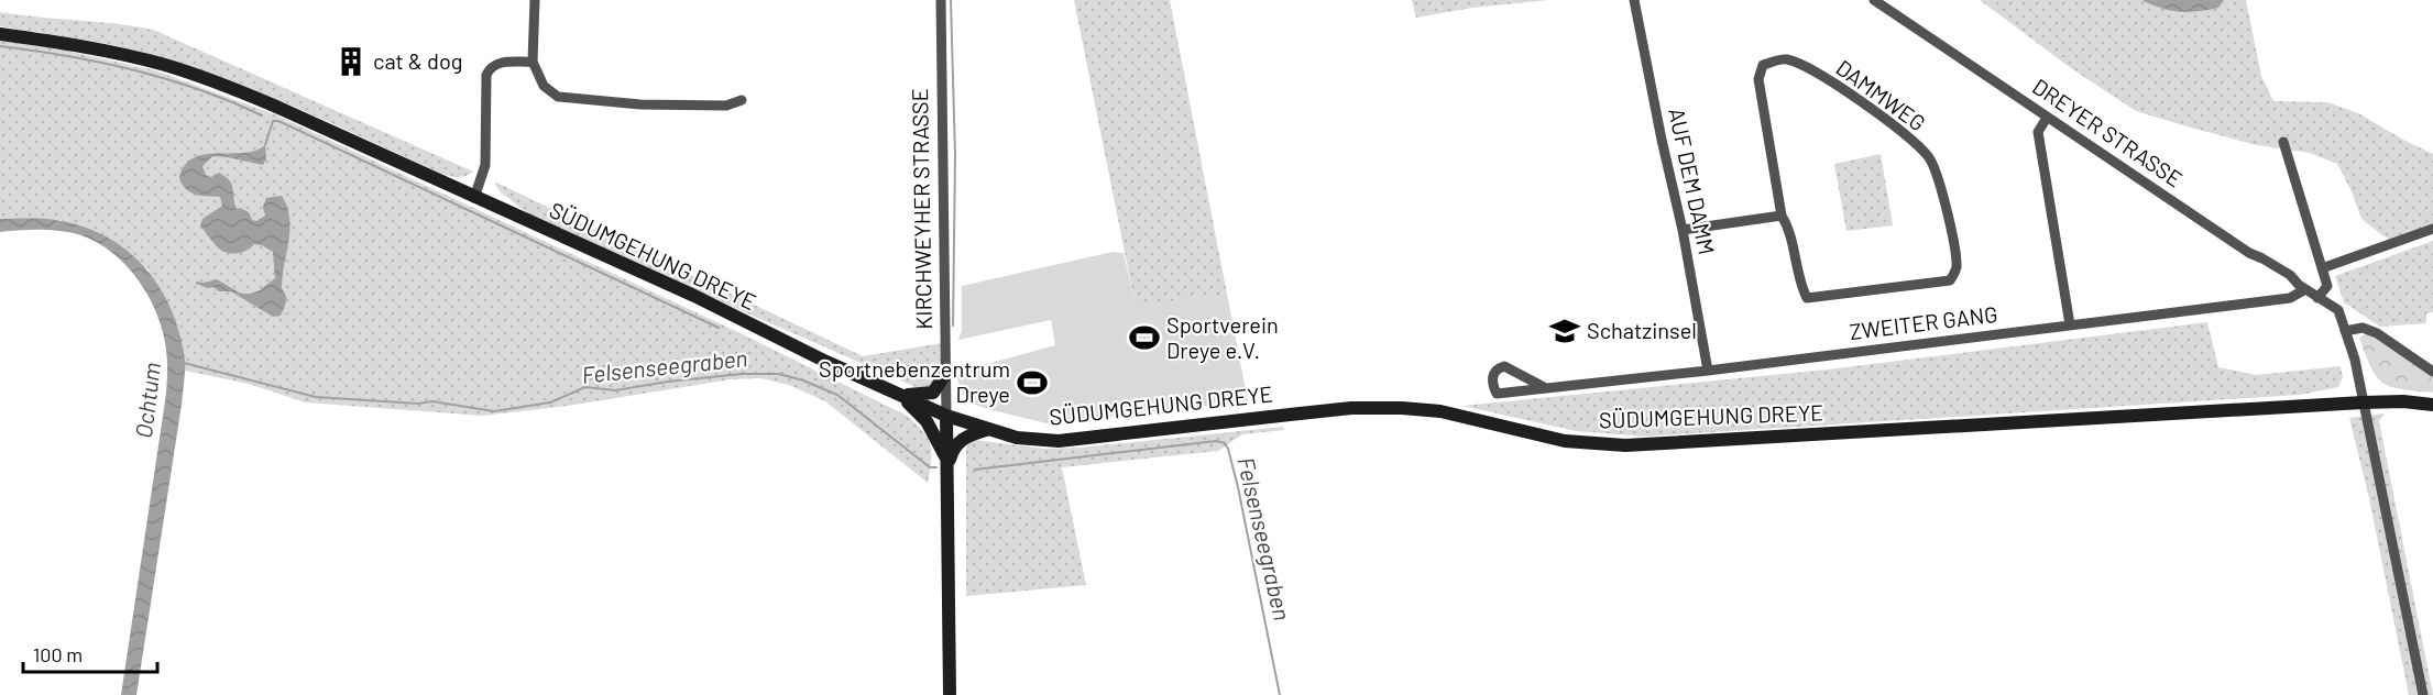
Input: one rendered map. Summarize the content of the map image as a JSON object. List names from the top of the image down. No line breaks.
{"streets":{"main road":["KIRCHWEYHER STRASSE","SÜDUMGEHUNG DREYE"],"street":["DAMMWEG","DREYER STRASSE","AUF DEM DAMM","ZWEITER GANG"]},"crossings":[["DREYER STRASSE","SÜDUMGEHUNG DREYE"],["DREYER STRASSE","ZWEITER GANG"],["AUF DEM DAMM","ZWEITER GANG"],["KIRCHWEYHER STRASSE","SÜDUMGEHUNG DREYE"]],"water":["Felsenseegraben","Ochtum"],"places":{"building":["cat & dog"],"school or university":["Schatzinsel"],"sports":["Sportverein Dreye e.V.","Sportnebenzentrum Dreye"]},"scale_bar":"100 m"}
